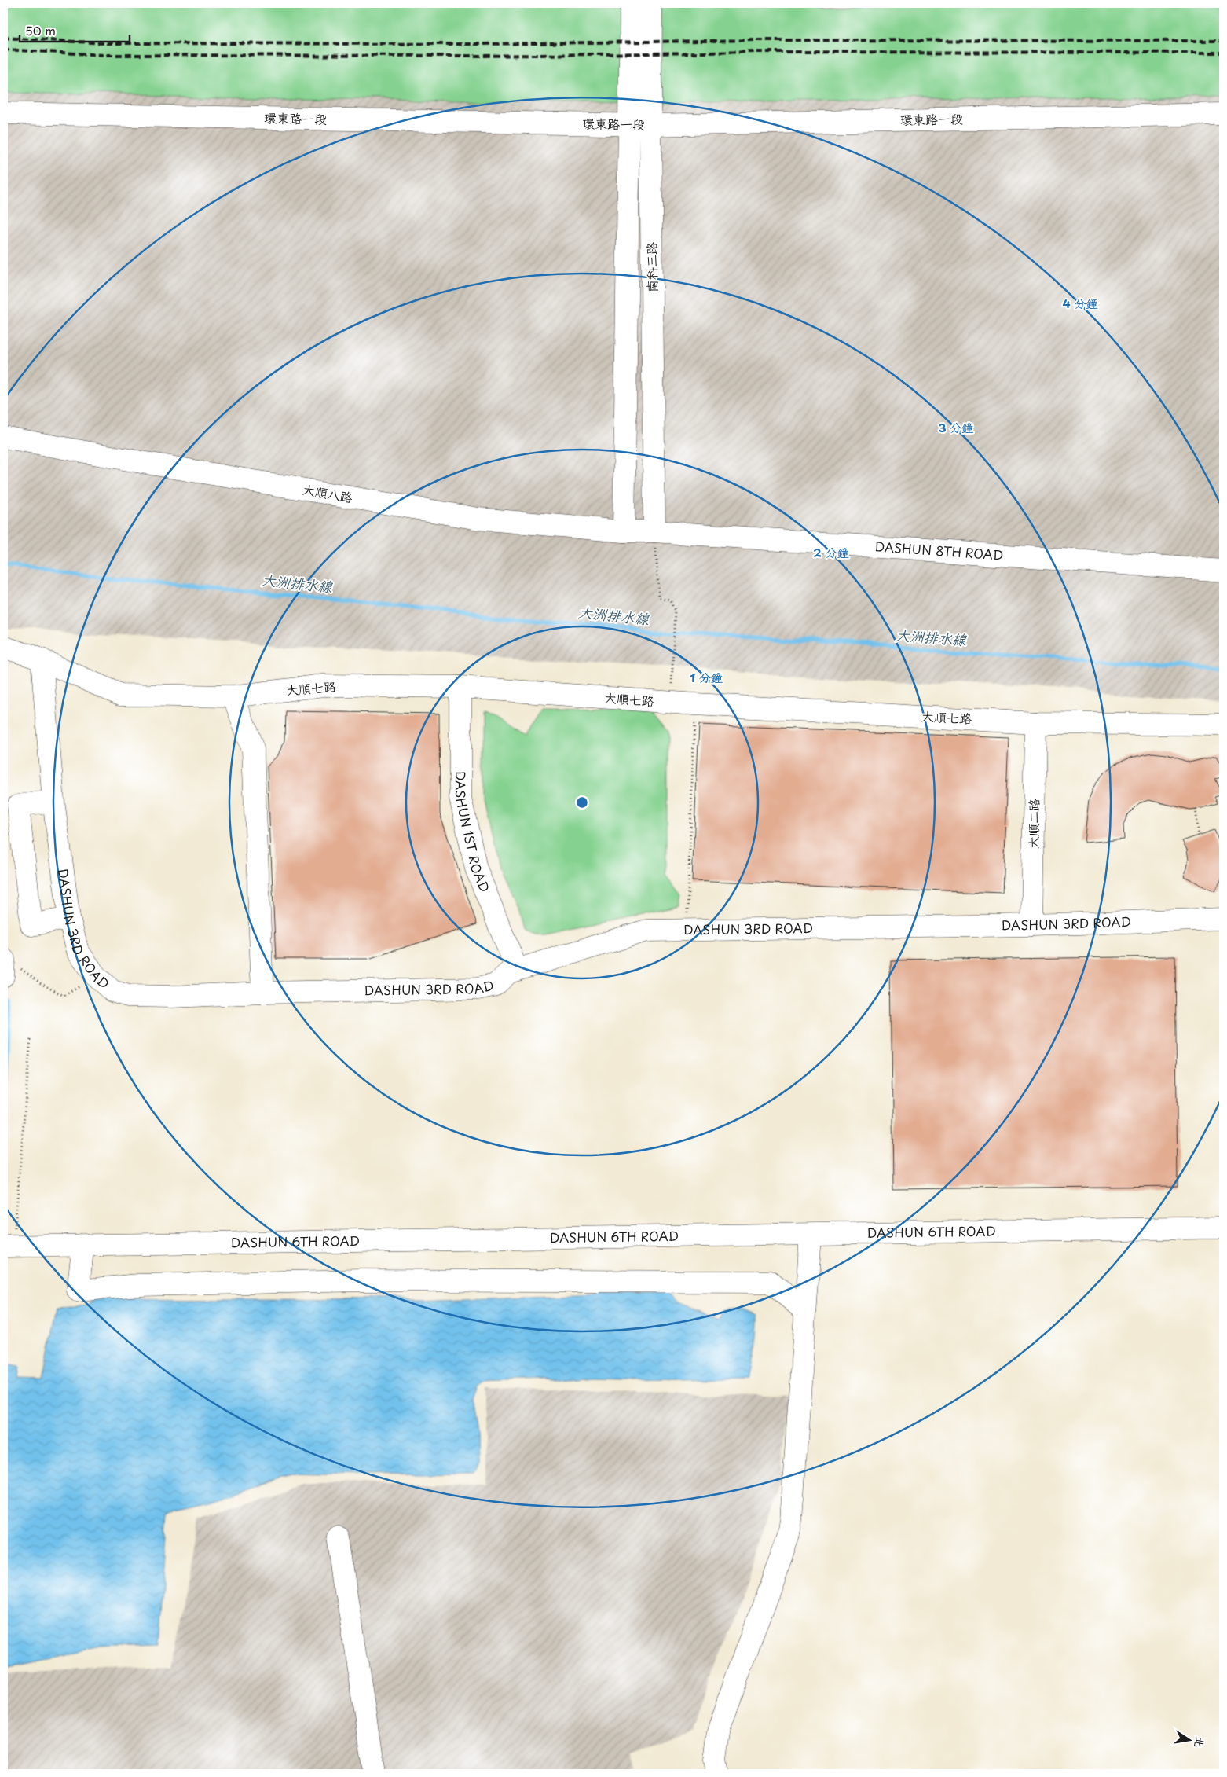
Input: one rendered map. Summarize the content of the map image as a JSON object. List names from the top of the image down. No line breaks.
{"streets":{"street":["環東路一段","南科三路","大順八路","DASHUN 8TH ROAD","大順七路","大順二路","DASHUN 1ST ROAD","DASHUN 3RD ROAD","DASHUN 6TH ROAD"]},"crossings":[["環東路一段","南科三路"],["南科三路","大順八路"],["南科三路","DASHUN 8TH ROAD"],["大順八路","DASHUN 8TH ROAD"],["大順七路","大順二路"],["大順七路","DASHUN 1ST ROAD"],["大順七路","DASHUN 3RD ROAD"],["大順二路","DASHUN 3RD ROAD"],["DASHUN 1ST ROAD","DASHUN 3RD ROAD"]],"water":["大洲排水線"],"scale_bar":"50 m","north":"right","rings":["4 分鐘","3 分鐘","2 分鐘","1 分鐘"]}
